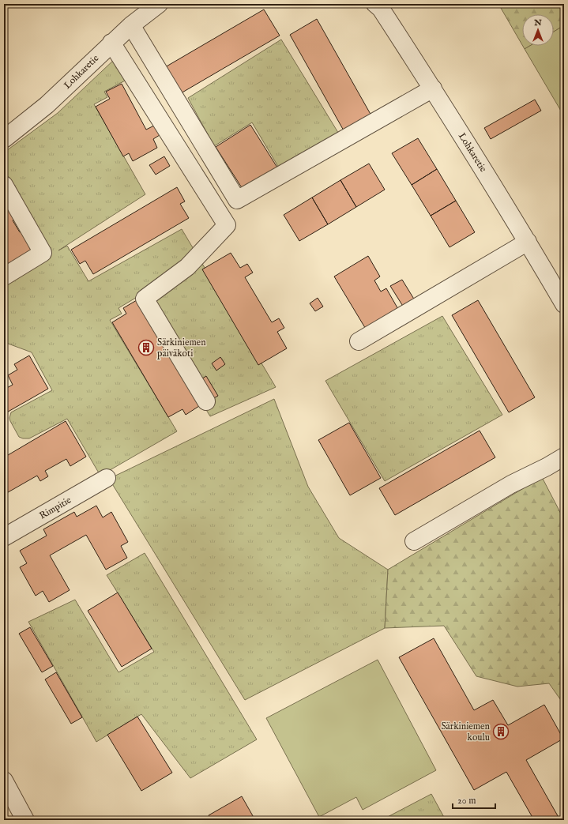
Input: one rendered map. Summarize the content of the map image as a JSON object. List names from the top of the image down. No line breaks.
{"streets":{"street":["Lohkaretie","Rimpitie"]},"places":{"building":["Särkiniemen päiväkoti","Särkiniemen koulu"]},"scale_bar":"20 m","north":"top"}
